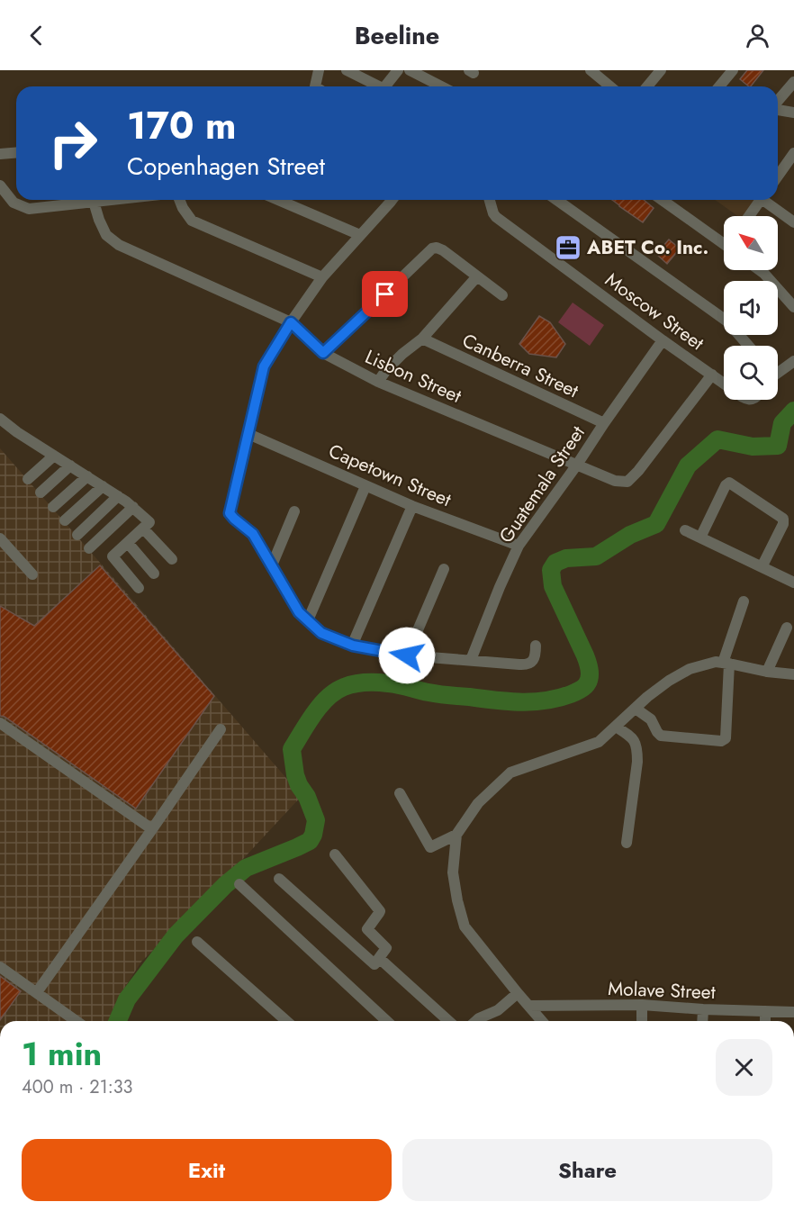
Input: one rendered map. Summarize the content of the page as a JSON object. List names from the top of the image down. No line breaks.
{"streets":{"street":["Moscow Street","Canberra Street","Lisbon Street","Capetown Street","Guatemala Street","Molave Street"]},"crossings":[["Moscow Street","Lisbon Street"],["Moscow Street","Guatemala Street"],["Canberra Street","Guatemala Street"],["Lisbon Street","Guatemala Street"],["Capetown Street","Guatemala Street"]],"places":{"office":["ABET Co. Inc."]},"north":"top left","page":{"header":"Beeline","turn":["170 m","Copenhagen Street"],"heading":["1 min","400 m · 21:33"],"buttons":["Exit","Share"]}}
